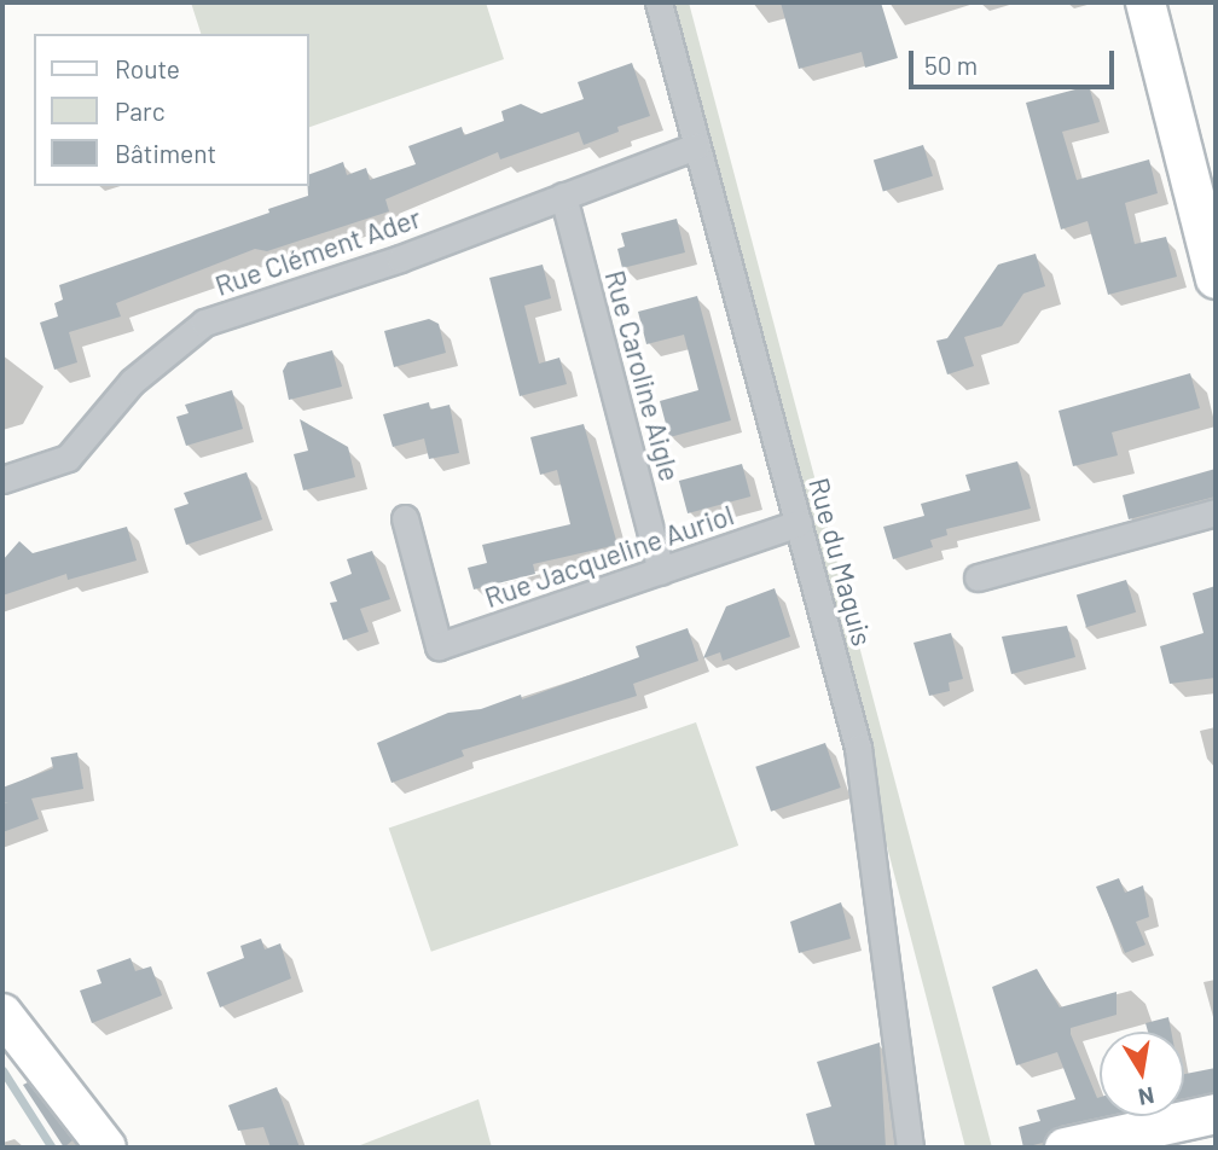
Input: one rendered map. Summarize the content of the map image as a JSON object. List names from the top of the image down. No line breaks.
{"streets":{"street":["Rue Clément Ader","Rue Caroline Aigle","Rue Jacqueline Auriol","Rue du Maquis"]},"crossings":[["Rue Clément Ader","Rue Caroline Aigle"],["Rue Clément Ader","Rue du Maquis"],["Rue Caroline Aigle","Rue Jacqueline Auriol"],["Rue Jacqueline Auriol","Rue du Maquis"]],"legend":["Route","Parc","Bâtiment"],"scale_bar":"50 m","north":"bottom"}
